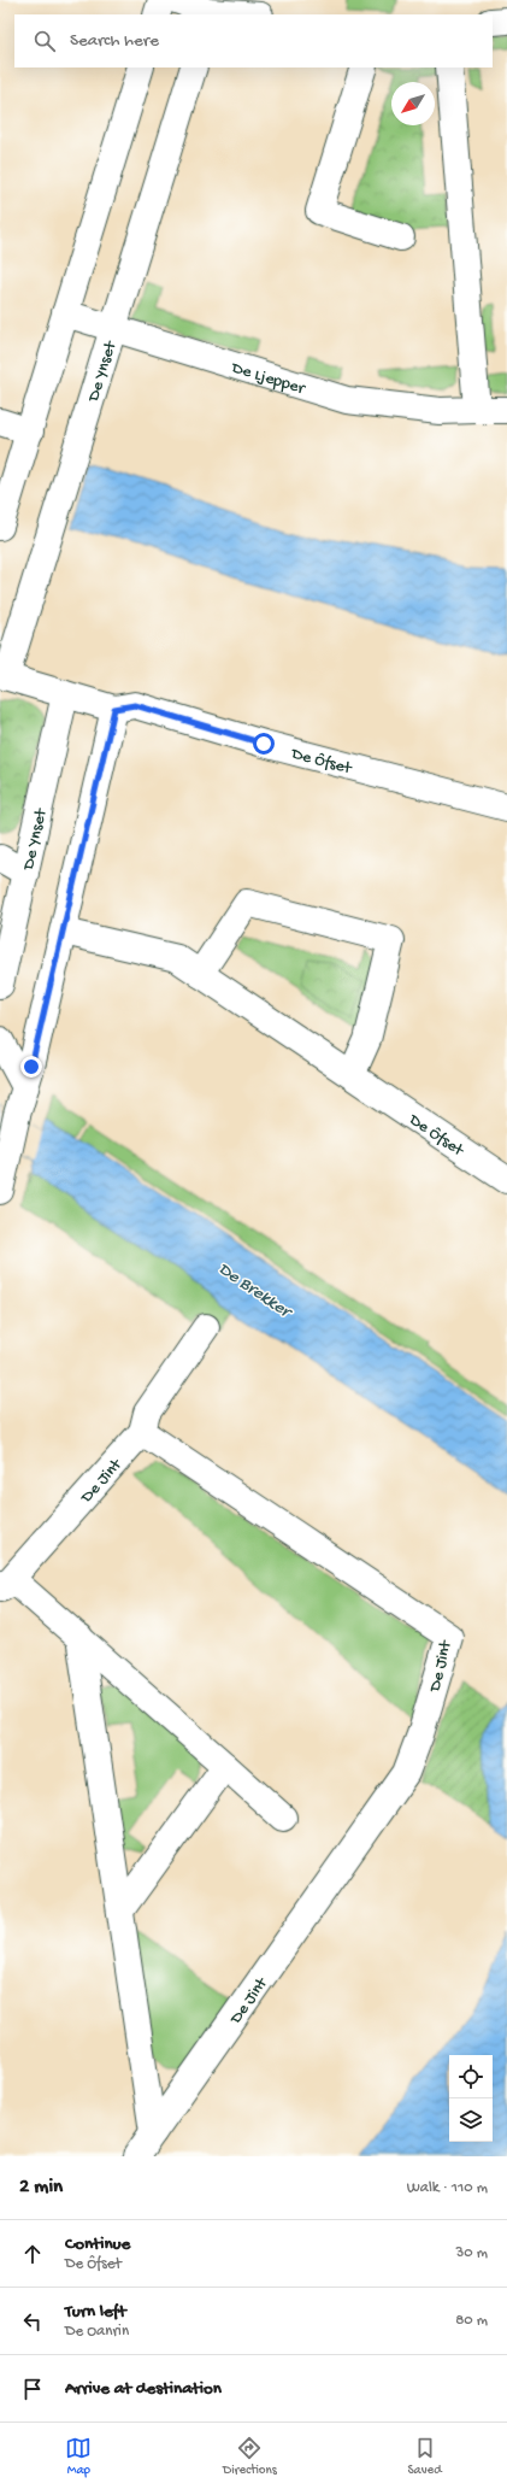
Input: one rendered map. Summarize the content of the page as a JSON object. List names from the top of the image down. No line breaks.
{"streets":{"street":["De Ynset","De Ljepper","De Ôfset","De Jint"]},"crossings":[["De Ynset","De Ljepper"],["De Ynset","De Ôfset"]],"water":["De Brekker"],"north":"bottom left","page":{"search":"Search here","heading":["2 min","Walk · 110 m"],"list":[["Continue","De Ôfset","30 m"],["Turn left","De Oanrin","80 m"],"Arrive at destination"],"nav":["Map","Directions","Saved"]}}
